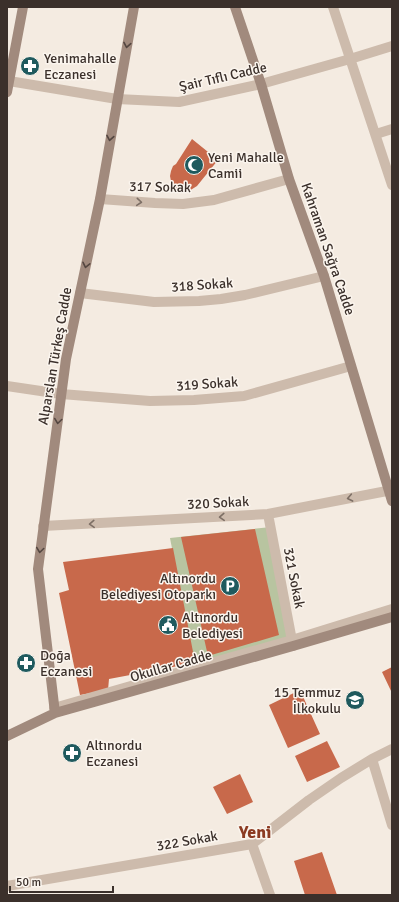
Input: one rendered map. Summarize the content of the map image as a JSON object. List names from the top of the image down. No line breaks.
{"streets":{"street":["Şair Tıflı Cadde","317 Sokak","Kahraman Sağra Cadde","318 Sokak","Alparslan Türkeş Cadde","319 Sokak","320 Sokak","321 Sokak","322 Sokak"]},"crossings":[["Şair Tıflı Cadde","Kahraman Sağra Cadde"],["Şair Tıflı Cadde","Alparslan Türkeş Cadde"],["317 Sokak","Kahraman Sağra Cadde"],["317 Sokak","Alparslan Türkeş Cadde"],["Kahraman Sağra Cadde","318 Sokak"],["Kahraman Sağra Cadde","319 Sokak"],["Kahraman Sağra Cadde","320 Sokak"],["318 Sokak","Alparslan Türkeş Cadde"],["Alparslan Türkeş Cadde","319 Sokak"],["Alparslan Türkeş Cadde","320 Sokak"],["320 Sokak","321 Sokak"]],"one_way":["317 Sokak","Alparslan Türkeş Cadde","320 Sokak"],"districts":["Yeni"],"places":{"pharmacy":["Yenimahalle Eczanesi","Doğa Eczanesi","Altınordu Eczanesi"],"mosque":["Yeni Mahalle Camii"],"parking":["Altınordu Belediyesi Otoparkı"],"public building":["Altınordu Belediyesi"],"school or university":["15 Temmuz İlkokulu"]},"scale_bar":"50 m"}
